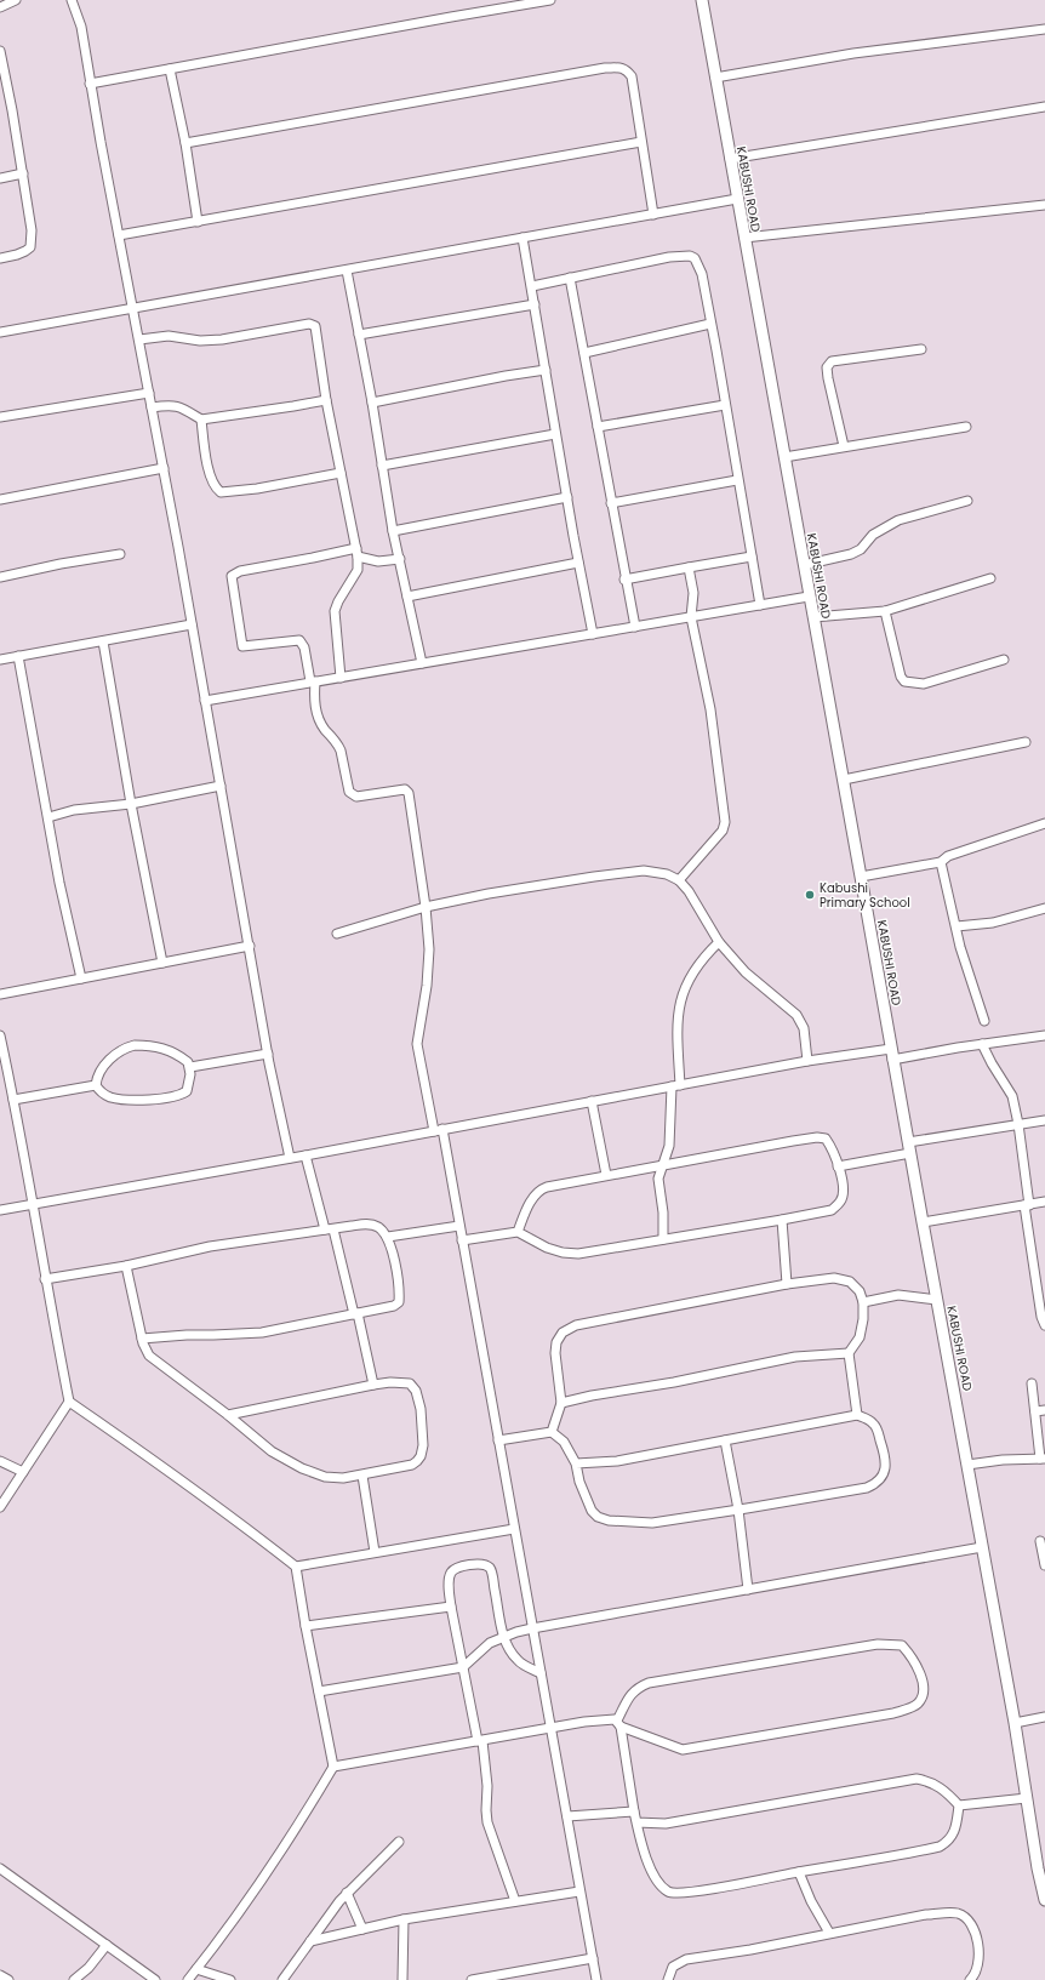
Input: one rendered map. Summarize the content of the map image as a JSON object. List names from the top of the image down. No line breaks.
{"streets":{"main road":["KABUSHI ROAD"]},"places":["Kabushi Primary School"]}
